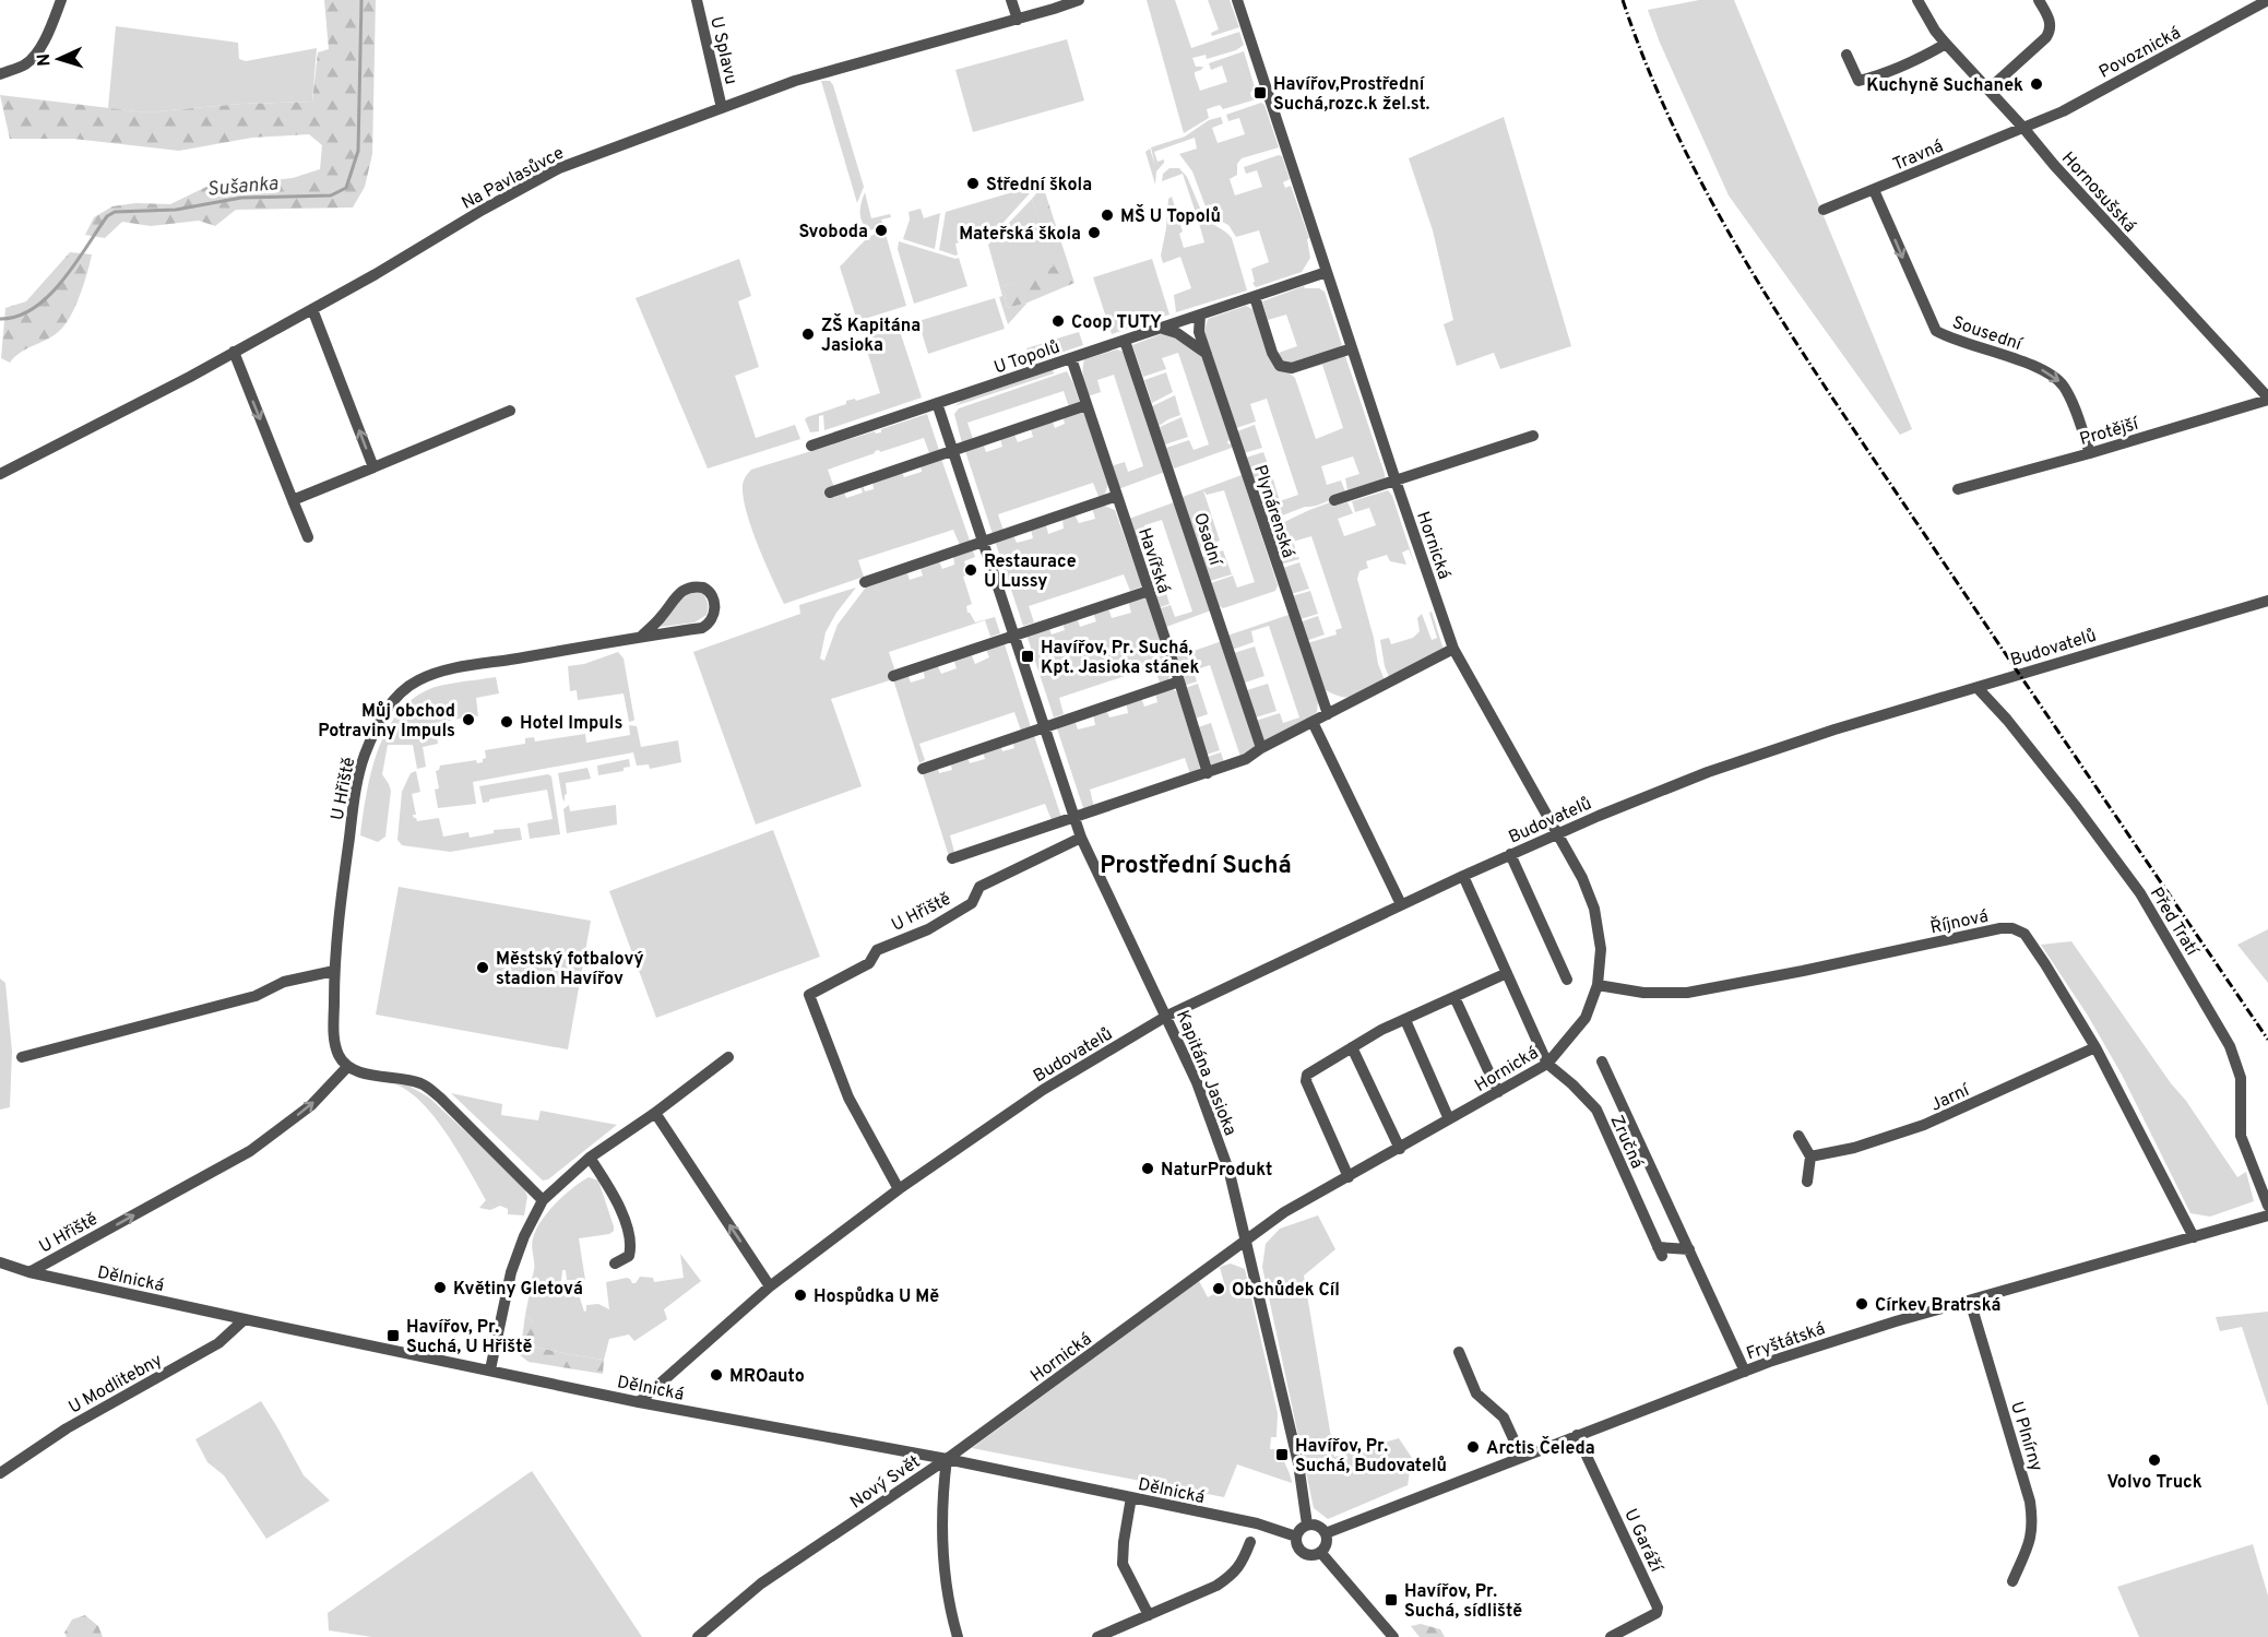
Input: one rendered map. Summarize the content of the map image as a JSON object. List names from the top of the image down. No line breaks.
{"streets":{"street":["U Splavu","Povoznická","Travná","Na Pavlasůvce","Hornosušská","Sousední","U Topolů","Protější","Plynárenská","Osadní","Hornická","Havířská","Budovatelů","U Hřiště","Říjnová","Před Tratí","Kapitána Jasioka","Jarní","Zručná","Dělnická","Fryštátská","U Modlitebny","U Plnírny","Nový Svět","U Garáží"]},"crossings":[["U Splavu","Na Pavlasůvce"],["Povoznická","Travná"],["Povoznická","Hornosušská"],["Travná","Hornosušská"],["Travná","Sousední"],["Hornosušská","Protější"],["Sousední","Protější"],["U Topolů","Plynárenská"],["U Topolů","Osadní"],["U Topolů","Hornická"],["U Topolů","Havířská"],["U Topolů","Kapitána Jasioka"],["Hornická","Budovatelů"],["Hornická","Říjnová"],["Hornická","Kapitána Jasioka"],["Hornická","Zručná"],["Hornická","Dělnická"],["Hornická","Nový Svět"],["Budovatelů","U Hřiště"],["Budovatelů","Před Tratí"],["Budovatelů","Kapitána Jasioka"],["Budovatelů","Dělnická"],["U Hřiště","Kapitána Jasioka"],["U Hřiště","Dělnická"],["Říjnová","Jarní"],["Říjnová","Fryštátská"],["Kapitána Jasioka","Dělnická"],["Kapitána Jasioka","Fryštátská"],["Zručná","Fryštátská"],["Dělnická","Fryštátská"],["Dělnická","U Modlitebny"],["Dělnická","Nový Svět"],["Fryštátská","U Plnírny"],["Fryštátská","U Garáží"]],"one_way":["Sousední"],"districts":["Prostřední Suchá"],"water":["Sušanka"],"places":{"other":["Kuchyně Suchanek","Střední škola","MŠ U Topolů","Svoboda","Mateřská škola","Coop TUTY","ZŠ Kapitána Jasioka","Restaurace U Lussy","Můj obchod Potraviny Impuls","Hotel Impuls","Městský fotbalový stadion Havířov","NaturProdukt","Květiny Gletová","Obchůdek Cíl","Hospůdka U Mě","Církev Bratrská","MROauto","Arctis Čeleda","Volvo Truck"],"transit":["Havířov,Prostřední Suchá,rozc.k žel.st.","Havířov, Pr. Suchá, Kpt. Jasioka stánek","Havířov, Pr. Suchá, U Hřiště","Havířov, Pr. Suchá, Budovatelů","Havířov, Pr. Suchá, sídliště"]},"north":"left"}
